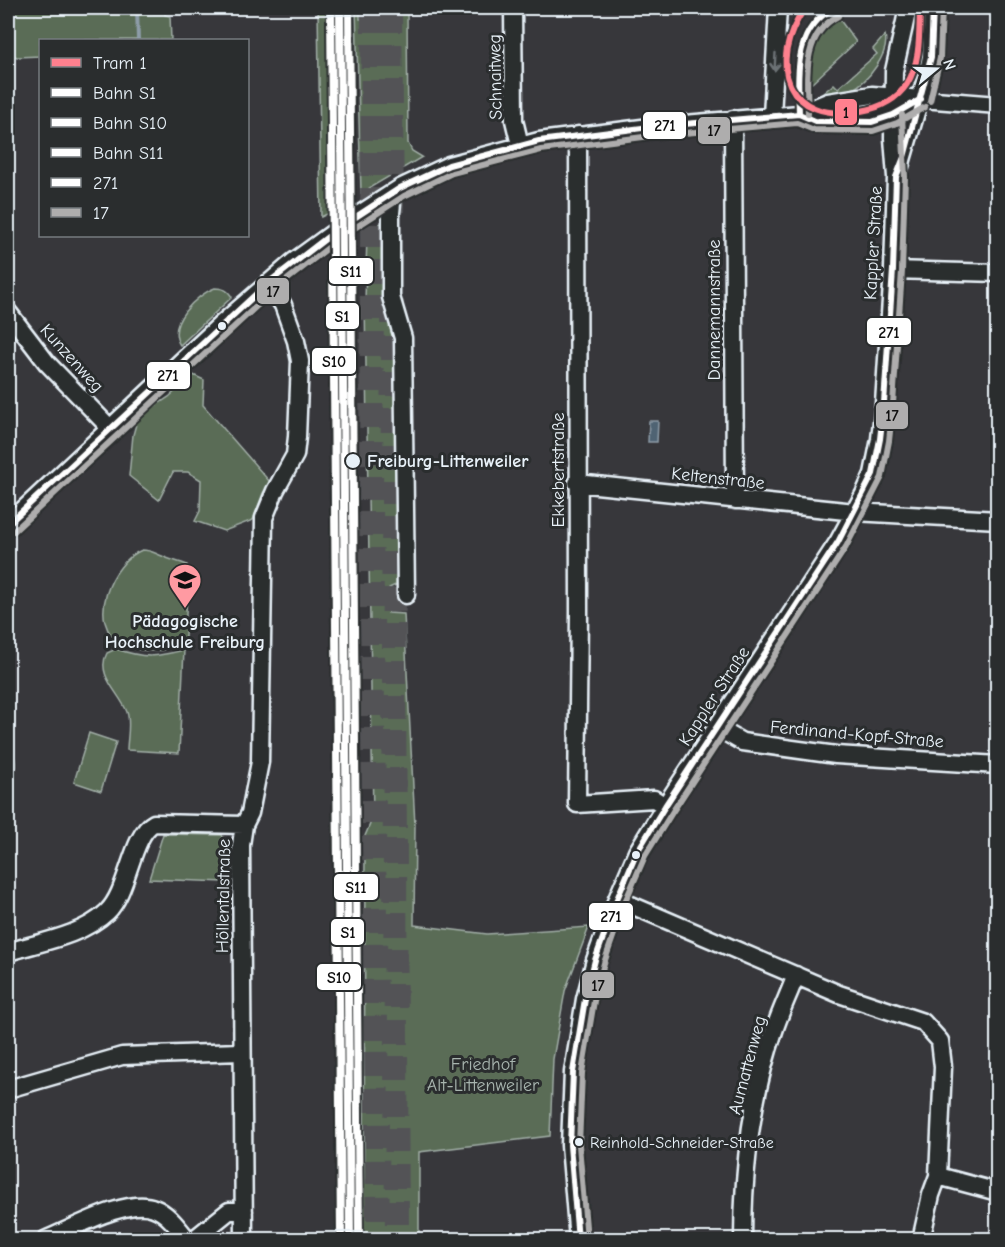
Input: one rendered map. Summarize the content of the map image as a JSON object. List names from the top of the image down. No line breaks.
{"streets":{"street":["Schnaitweg","Kappler Straße","Dannemannstraße","Kunzenweg","Ekkebertstraße","Keltenstraße","Ferdinand-Kopf-Straße","Höllentalstraße","Aumattenweg"]},"crossings":[["Kappler Straße","Ekkebertstraße"],["Kappler Straße","Keltenstraße"],["Kappler Straße","Ferdinand-Kopf-Straße"],["Dannemannstraße","Keltenstraße"],["Ekkebertstraße","Keltenstraße"]],"parks":["Friedhof Alt-Littenweiler"],"places":{"other":["Freiburg-Littenweiler","Reinhold-Schneider-Straße"],"school or university":["Pädagogische Hochschule Freiburg"]},"lines":["tram line 1","rail line S1","rail line S10","rail line S11","transit line 271","transit line 17"],"legend":["Tram 1","Bahn S1","Bahn S10","Bahn S11","271","17"],"north":"right"}
